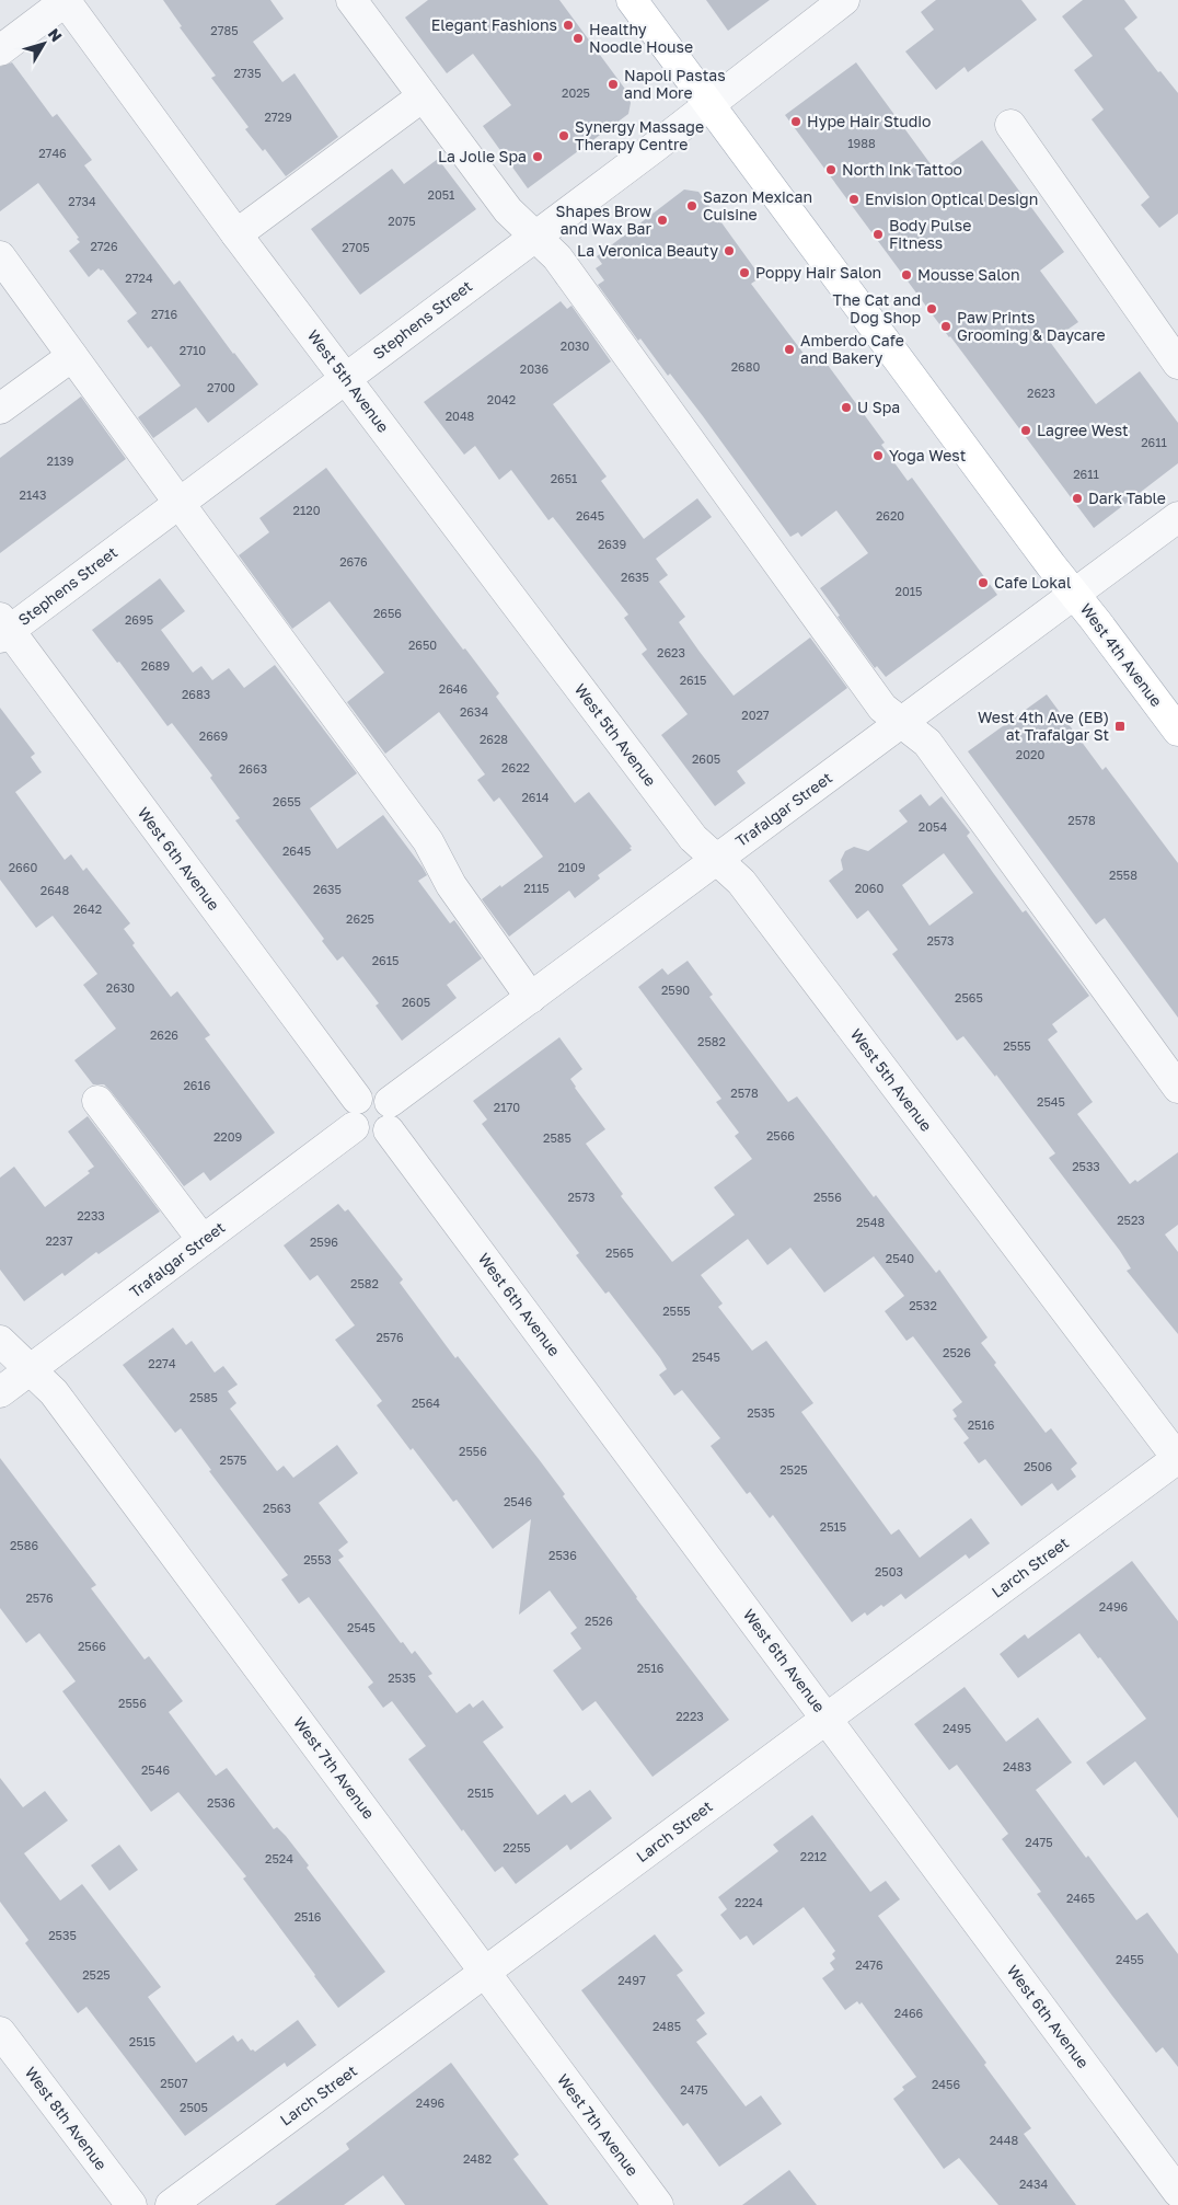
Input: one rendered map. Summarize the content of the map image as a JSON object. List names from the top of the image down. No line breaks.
{"streets":{"main road":["West 4th Avenue"],"street":["Stephens Street","West 5th Avenue","Trafalgar Street","West 6th Avenue","Larch Street","West 7th Avenue","West 8th Avenue"]},"crossings":[["Stephens Street","West 5th Avenue"],["Stephens Street","West 4th Avenue"],["Stephens Street","West 6th Avenue"],["West 5th Avenue","Trafalgar Street"],["West 5th Avenue","Larch Street"],["West 4th Avenue","Trafalgar Street"],["Trafalgar Street","West 6th Avenue"],["Trafalgar Street","West 7th Avenue"],["West 6th Avenue","Larch Street"],["Larch Street","West 7th Avenue"]],"places":{"other":["Elegant Fashions","Healthy Noodle House","Napoli Pastas and More","Hype Hair Studio","Synergy Massage Therapy Centre","La Jolie Spa","North Ink Tattoo","Envision Optical Design","Sazon Mexican Cuisine","Shapes Brow and Wax Bar","Body Pulse Fitness","La Veronica Beauty","Poppy Hair Salon","Mousse Salon","The Cat and Dog Shop","Paw Prints Grooming & Daycare","Amberdo Cafe and Bakery","U Spa","Lagree West","Yoga West","Dark Table","Cafe Lokal"],"transit":["West 4th Ave (EB) at Trafalgar St"]},"house_numbers":["2785","2735","2025","2729","1988","2746","2051","2734","2075","2726","2705","2724","2716","2030","2710","2680","2036","2700","2623","2042","2048","2611","2139","2611","2651","2143","2120","2645","2620","2639","2676","2635","2015","2656","2695","2650","2623","2689","2615","2646","2683","2634","2027","2669","2628","2020","2605","2622","2663","2614","2655","2578","2054","2645","2660","2109","2558","2115","2060","2635","2648","2642","2625","2573","2615","2630","2590","2565","2605","2626","2582","2555","2616","2578","2545","2170","2566","2209","2585","2533","2573","2556","2233","2523","2548","2237","2596","2565","2540","2582","2532","2555","2576","2526","2545","2274","2585","2564","2535","2516","2556","2575","2506","2525","2546","2563","2515","2586","2536","2553","2503","2576","2496","2526","2545","2566","2516","2535","2556","2223","2495","2483","2546","2515","2536","2475","2255","2212","2524","2465","2224","2516","2535","2455","2476","2525","2497","2466","2485","2515","2507","2456","2475","2496","2505","2448","2482","2434"],"north":"top right"}
